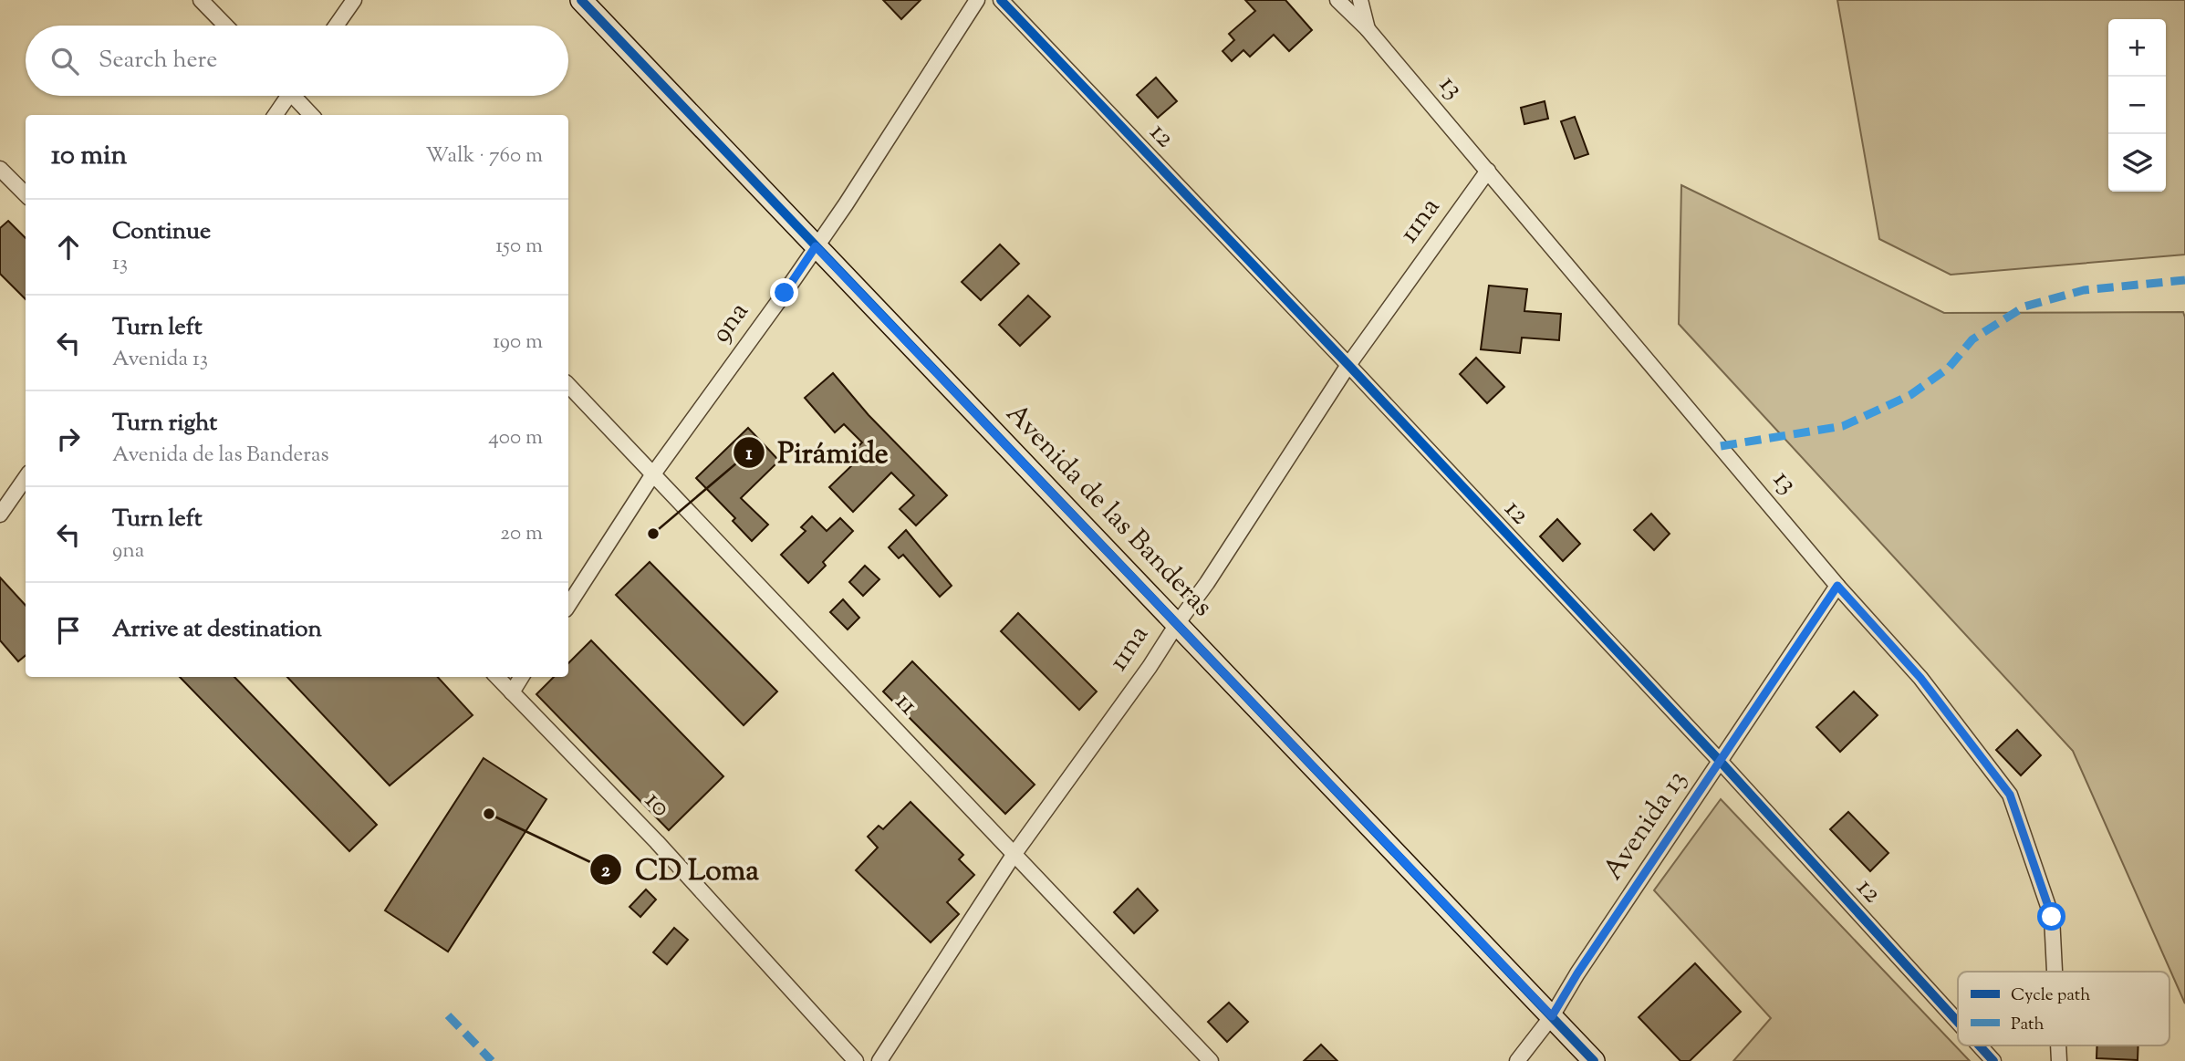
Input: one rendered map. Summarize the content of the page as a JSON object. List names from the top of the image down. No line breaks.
{"streets":{"street":["13","12","11na","9na","Avenida de las Banderas","11","10","Avenida 13"]},"crossings":[["13","11na"],["13","Avenida 13"],["12","11na"],["12","Avenida 13"],["11na","Avenida de las Banderas"],["11na","11"],["9na","Avenida de las Banderas"],["9na","11"],["Avenida de las Banderas","Avenida 13"]],"places":["Pirámide","CD Loma"],"legend":["Cycle path","Path"],"page":{"map_buttons":["+","−"],"search":"Search here","heading":["10 min","Walk · 760 m"],"list":[["Continue","13","150 m"],["Turn left","Avenida 13","190 m"],["Turn right","Avenida de las Banderas","400 m"],["Turn left","9na","20 m"],"Arrive at destination"]}}
